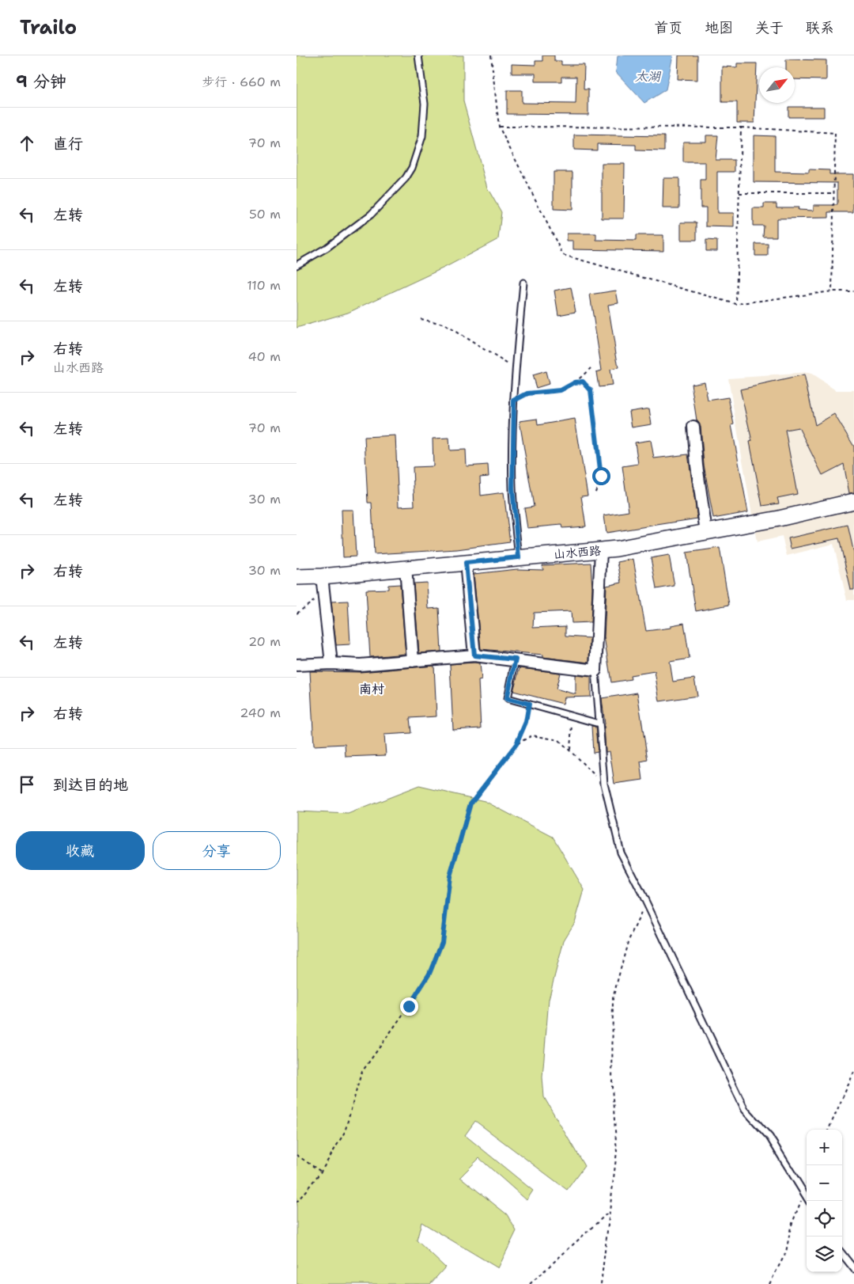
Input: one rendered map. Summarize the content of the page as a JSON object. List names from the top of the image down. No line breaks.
{"streets":{"street":["山水西路"]},"districts":["南村"],"water":["太湖"],"north":"top right","page":{"header":"Trailo","nav":["首页","地图","关于","联系"],"heading":["9 分钟","步行 · 660 m"],"list":[["直行","70 m"],["左转","50 m"],["左转","110 m"],["右转","山水西路","40 m"],["左转","70 m"],["左转","30 m"],["右转","30 m"],["左转","20 m"],["右转","240 m"],"到达目的地"],"buttons":["收藏","分享"],"map_buttons":["+","−"]}}
